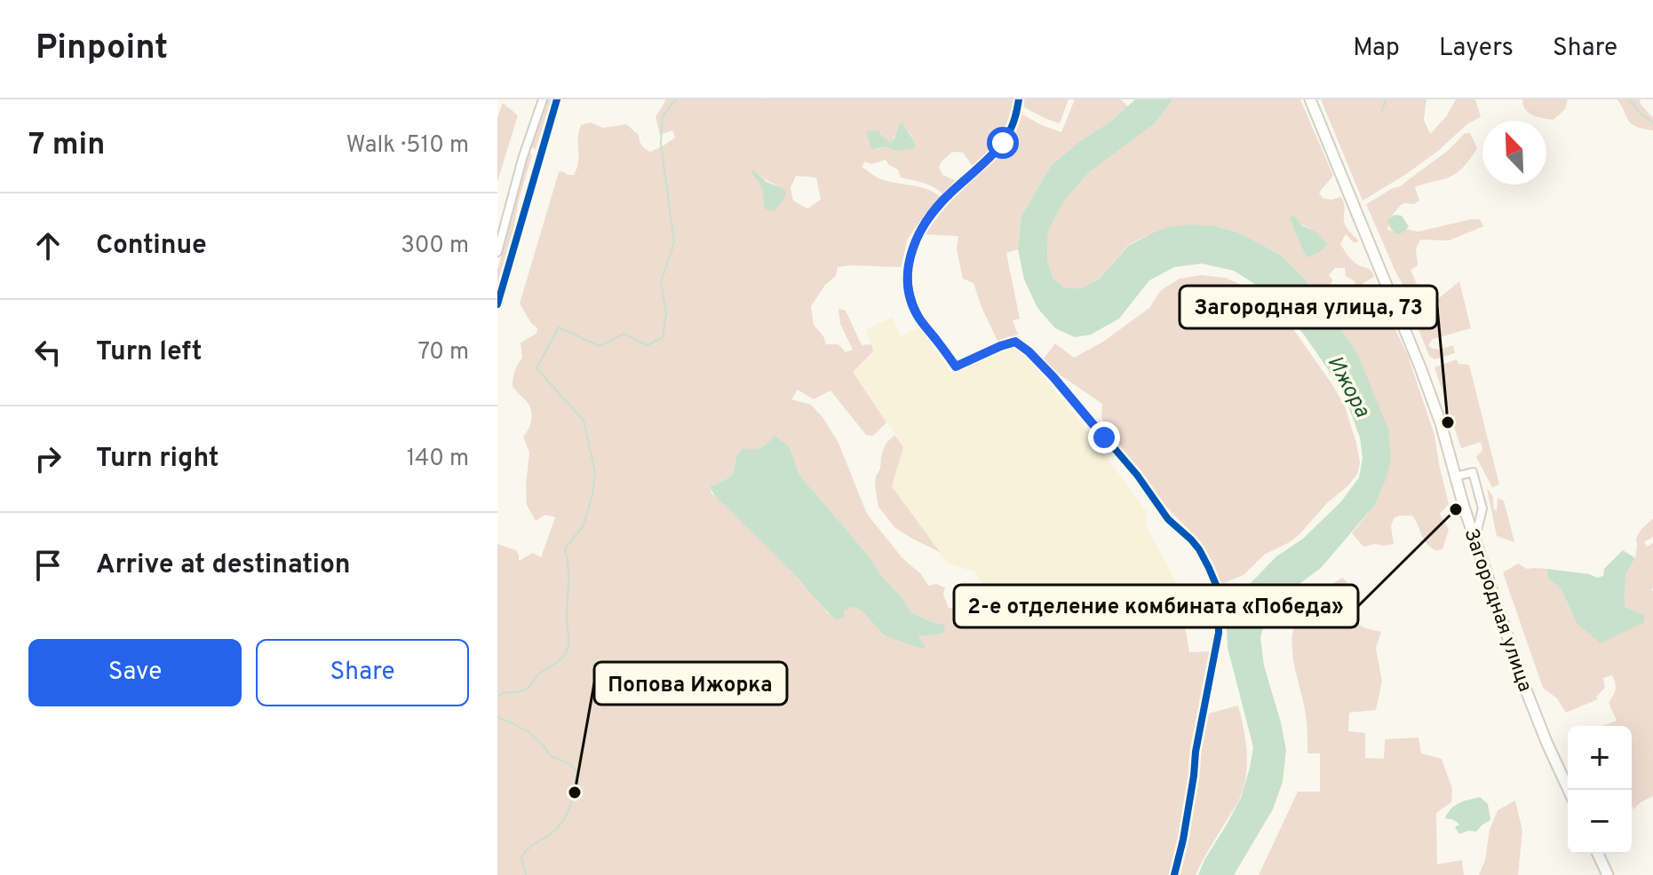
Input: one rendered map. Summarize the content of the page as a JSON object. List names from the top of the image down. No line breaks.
{"streets":{"main road":["Загородная улица"]},"water":["Ижора"],"places":["Загородная улица, 73","2-е отделение комбината «Победа»","Попова Ижорка"],"north":"top left","page":{"header":"Pinpoint","nav":["Map","Layers","Share"],"heading":["7 min","Walk · 510 m"],"list":[["Continue","300 m"],["Turn left","70 m"],["Turn right","140 m"],"Arrive at destination"],"buttons":["Save","Share"],"map_buttons":["+","−"]}}
